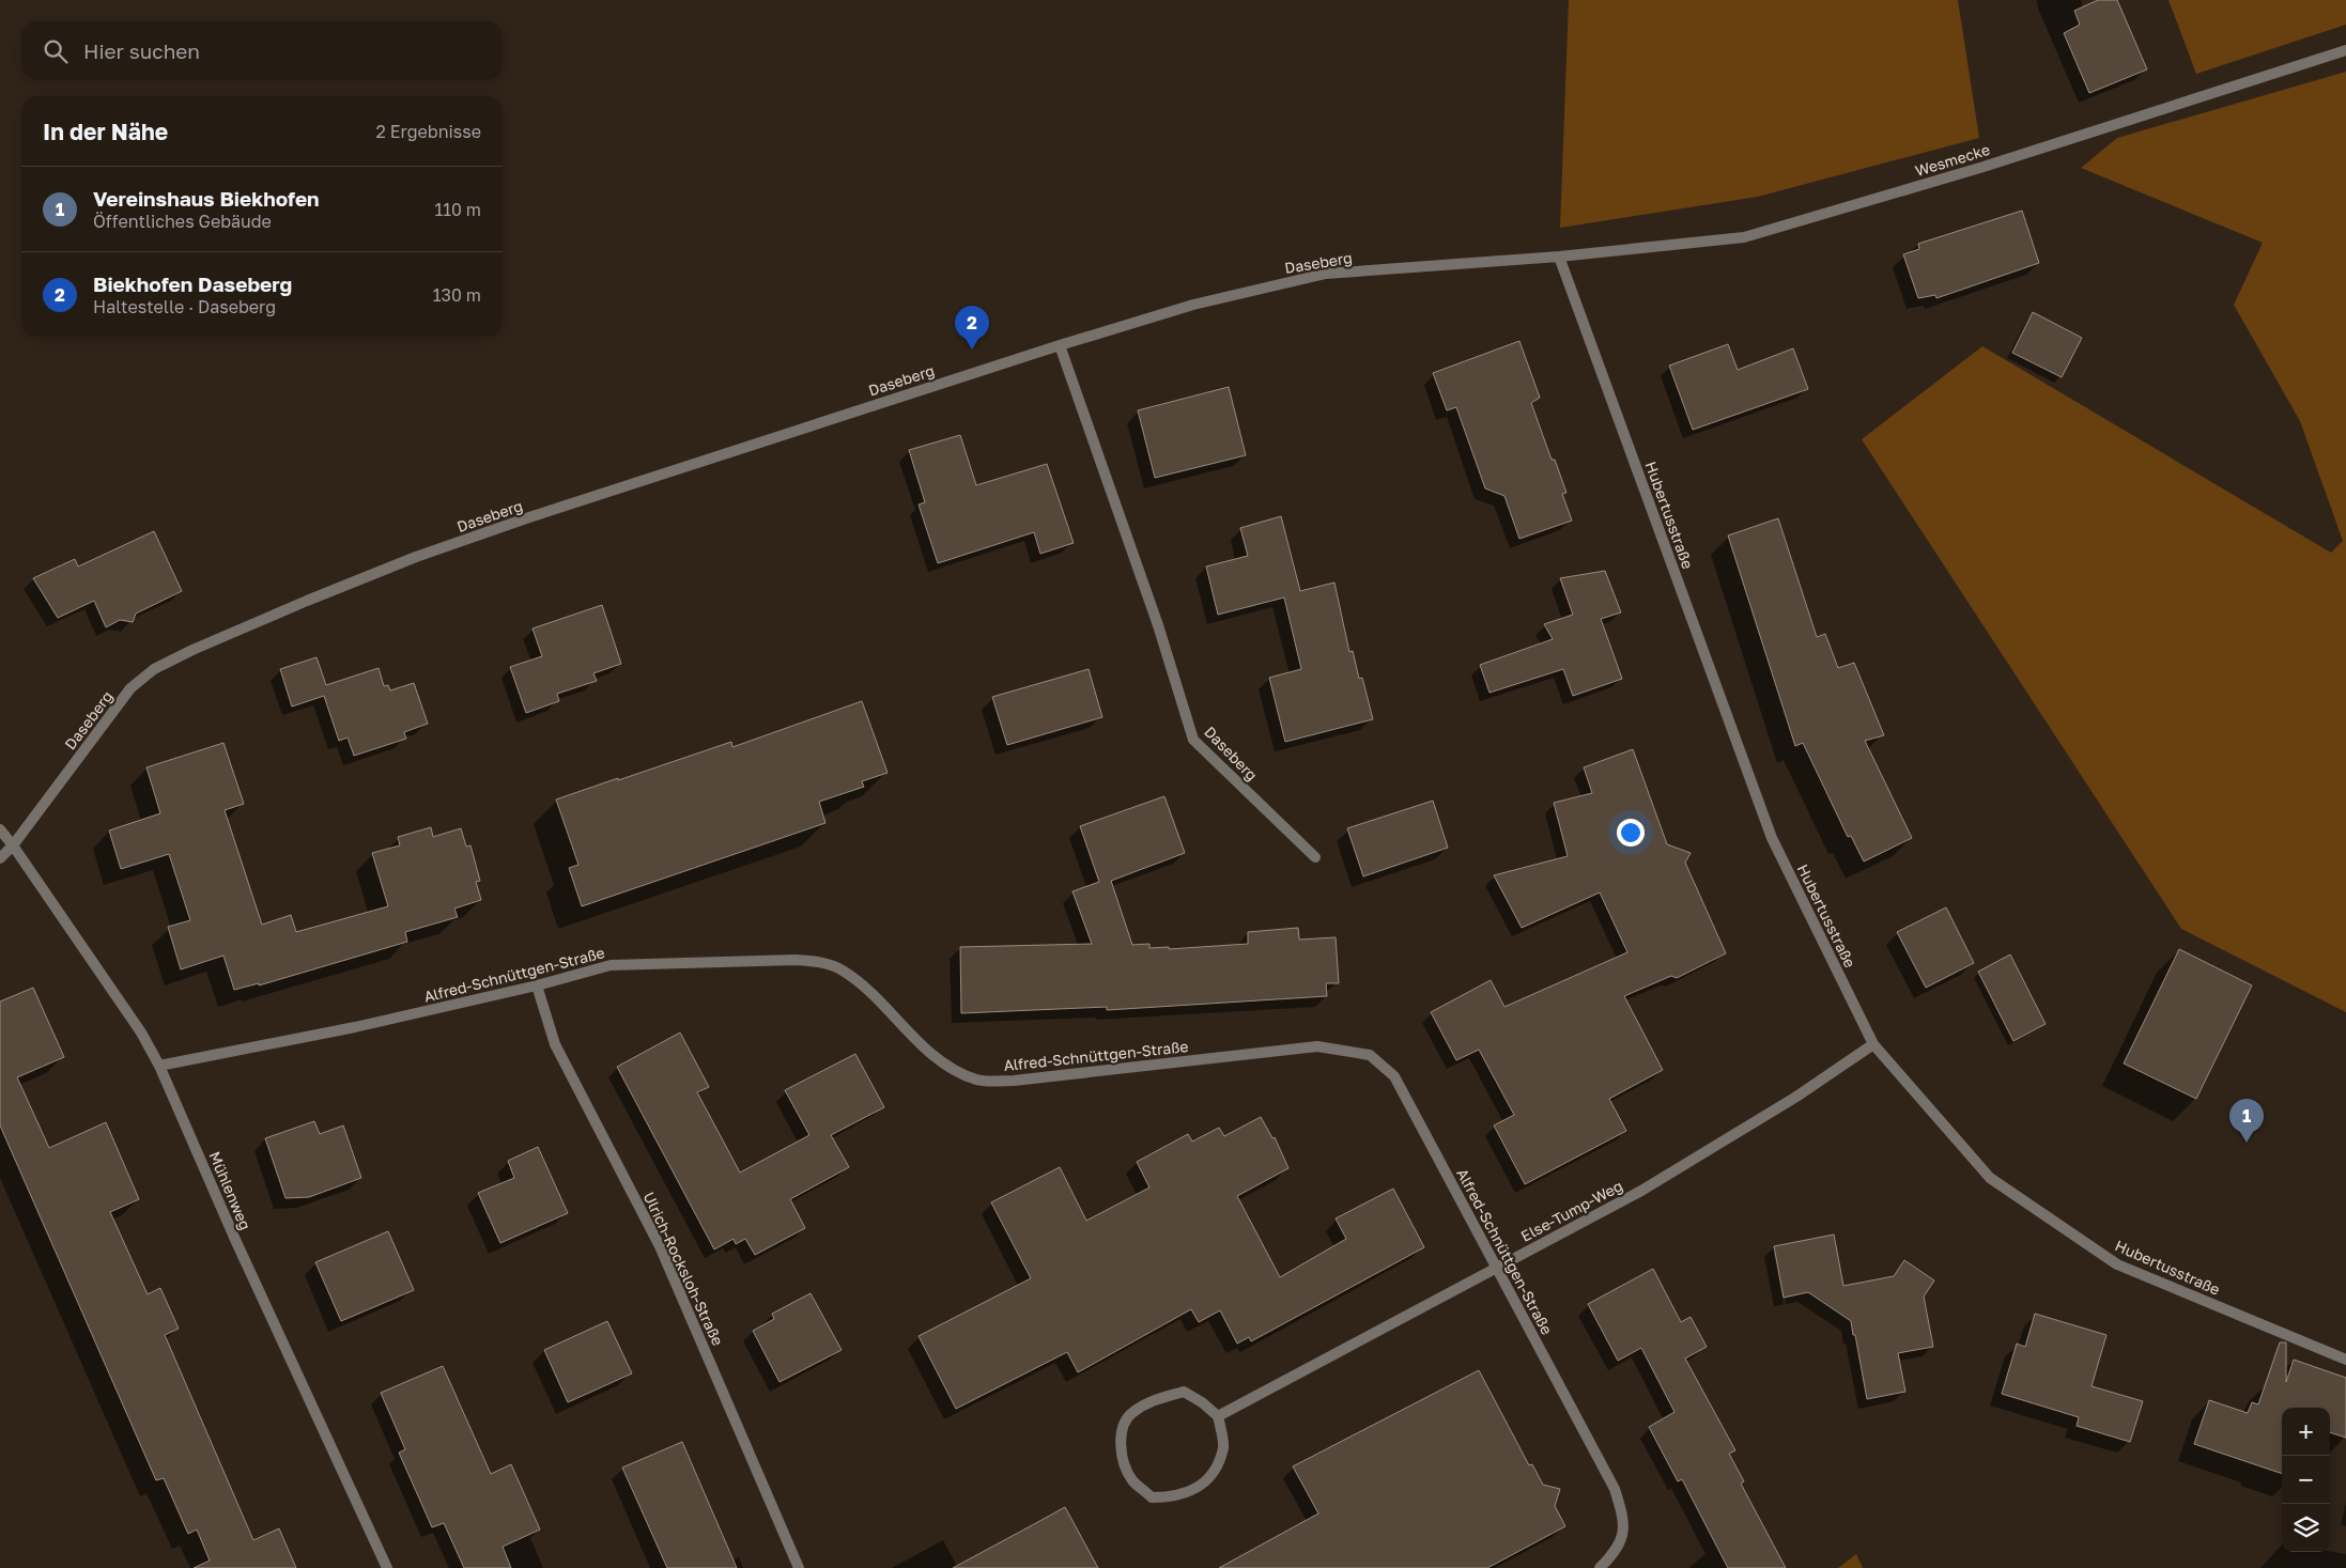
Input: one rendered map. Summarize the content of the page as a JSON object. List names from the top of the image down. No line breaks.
{"streets":{"street":["Wesmecke","Daseberg","Hubertusstraße","Alfred-Schnüttgen-Straße","Mühlenweg","Else-Tump-Weg","Ulrich-Rocksloh-Straße"]},"crossings":[["Wesmecke","Daseberg"],["Wesmecke","Hubertusstraße"],["Daseberg","Hubertusstraße"],["Daseberg","Mühlenweg"],["Hubertusstraße","Else-Tump-Weg"],["Alfred-Schnüttgen-Straße","Mühlenweg"],["Alfred-Schnüttgen-Straße","Else-Tump-Weg"],["Alfred-Schnüttgen-Straße","Ulrich-Rocksloh-Straße"]],"page":{"search":"Hier suchen","heading":["In der Nähe","2 Ergebnisse"],"list":[{"mark":"1","name":"Vereinshaus Biekhofen","note":"Öffentliches Gebäude","value":"110 m"},{"mark":"2","name":"Biekhofen Daseberg","note":"Haltestelle · Daseberg","value":"130 m"}],"pins":["2","1"],"map_buttons":["+","−"]}}
